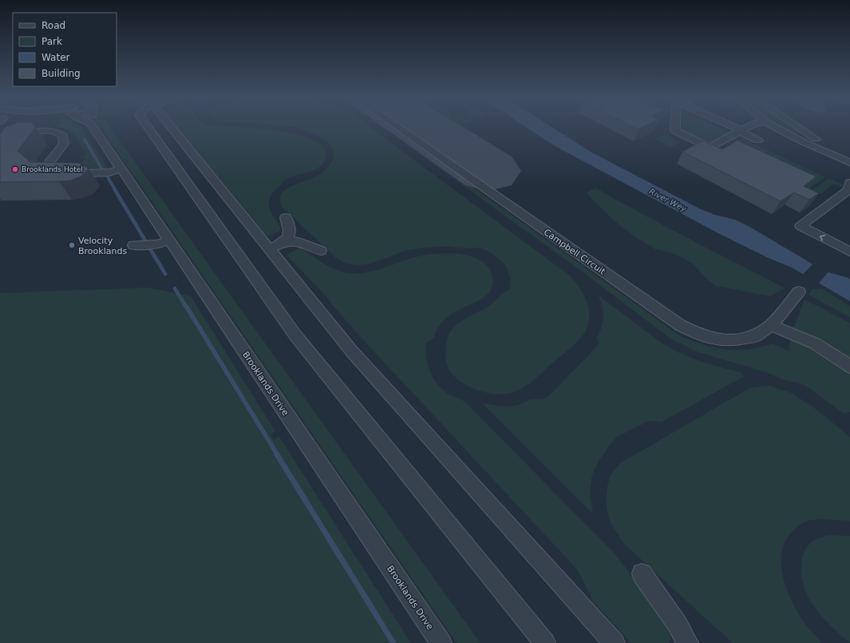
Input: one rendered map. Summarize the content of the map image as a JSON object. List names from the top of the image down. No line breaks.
{"streets":{"street":["Campbell Circuit","Brooklands Drive"]},"water":["River Wey"],"places":["Brooklands Hotel","Velocity Brooklands"],"legend":["Road","Park","Water","Building"]}
